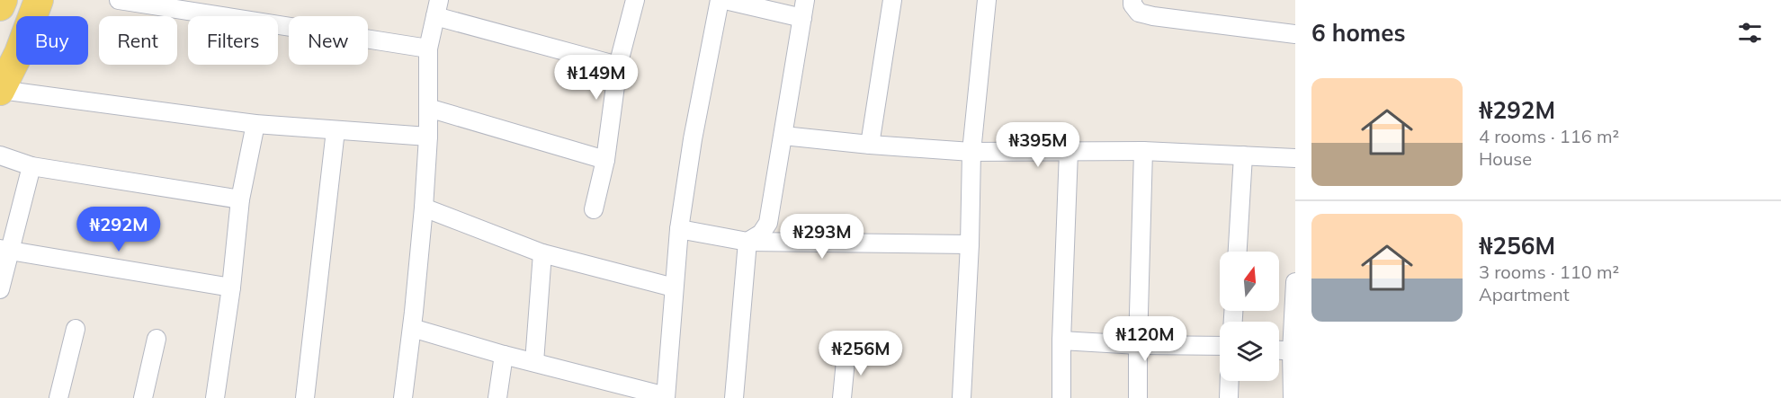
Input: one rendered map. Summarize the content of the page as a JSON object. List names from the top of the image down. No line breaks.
{"north":"top","page":{"heading":"6 homes","chip":["Buy","Rent","Filters","New"],"price":["₦149M","₦395M","₦292M","₦293M","₦120M","₦256M"],"list":[{"name":"₦292M","note":"4 rooms · 116 m² · House"},{"name":"₦256M","note":"3 rooms · 110 m² · Apartment"}]}}
